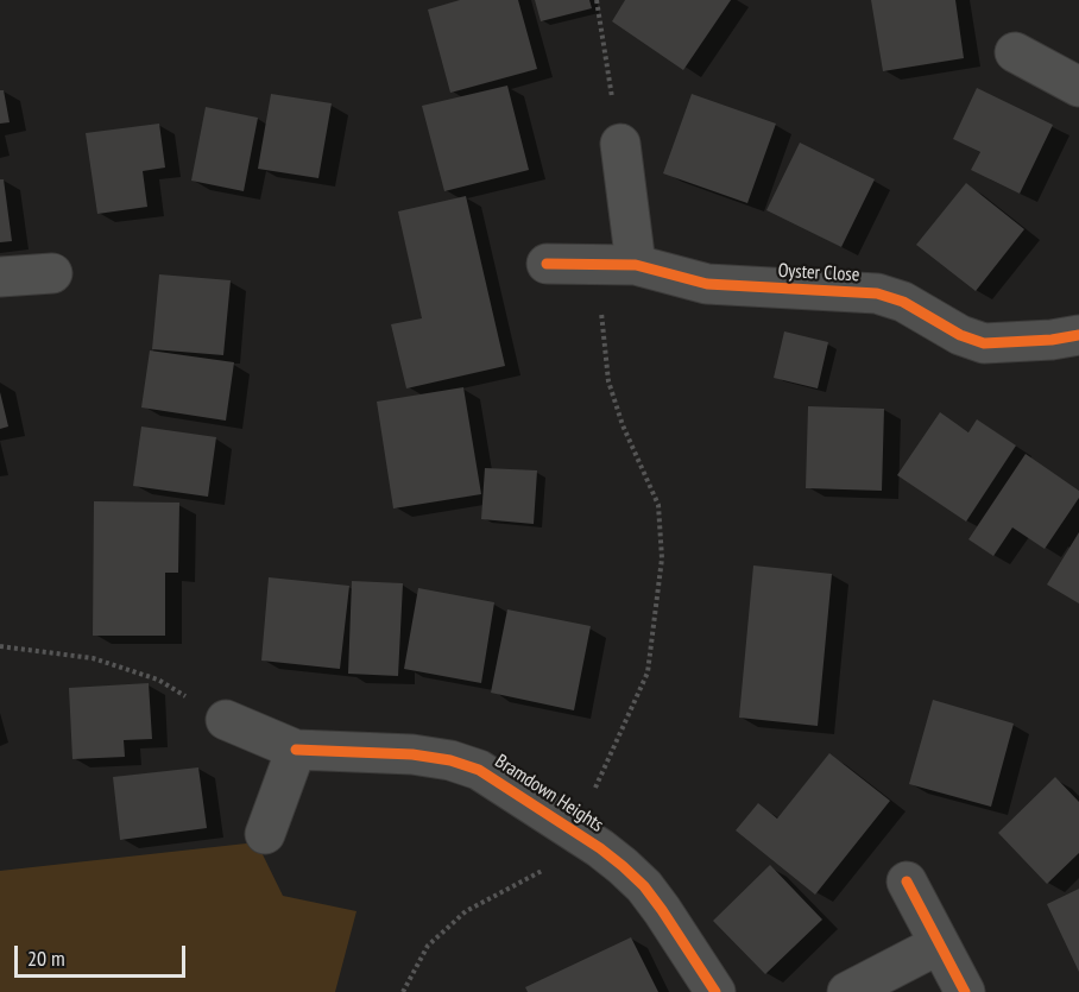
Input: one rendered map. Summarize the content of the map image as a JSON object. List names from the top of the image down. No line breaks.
{"streets":{"street":["Oyster Close","Bramdown Heights"]},"scale_bar":"20 m"}
